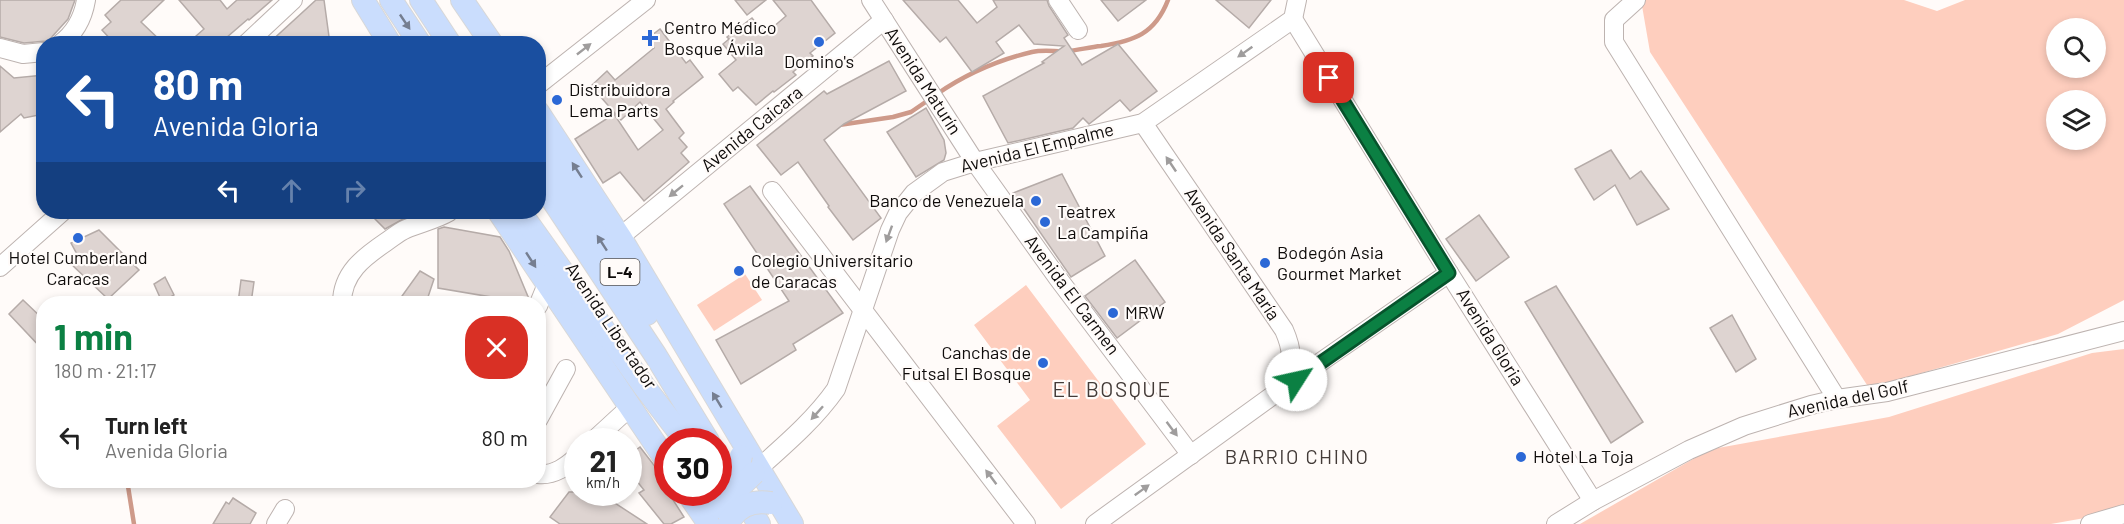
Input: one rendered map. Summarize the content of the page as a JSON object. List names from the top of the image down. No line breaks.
{"streets":{"main road":["L-4","Avenida Libertador"],"street":["Avenida Maturín","Avenida Caicara","Avenida El Empalme","Avenida Santa María","Avenida El Carmen","Avenida Gloria","Avenida del Golf"]},"crossings":[["Avenida Maturín","Avenida Caicara"],["Avenida Maturín","Avenida El Empalme"],["Avenida Maturín","Avenida El Carmen"],["Avenida Caicara","L-4"],["Avenida El Empalme","Avenida Santa María"],["Avenida El Empalme","L-4"],["Avenida El Empalme","Avenida El Carmen"],["Avenida El Empalme","Avenida Gloria"],["L-4","Avenida Libertador"],["Avenida Gloria","Avenida del Golf"]],"one_way":["Avenida Caicara","Avenida El Empalme","Avenida Santa María","Avenida El Carmen"],"districts":["EL BOSQUE","BARRIO CHINO"],"places":{"health":["Centro Médico Bosque Ávila"],"other":["Domino's","Distribuidora Lema Parts","Banco de Venezuela","Teatrex La Campiña","Hotel Cumberland Caracas","Bodegón Asia Gourmet Market","Colegio Universitario de Caracas","MRW","Canchas de Futsal El Bosque","Hotel La Toja"]},"page":{"turn":["80 m","Avenida Gloria"],"heading":["1 min","180 m · 21:17"],"list":[{"name":"Turn left","note":"Avenida Gloria","value":"80 m"}],"speed":"21 km/h","limit":"30"}}
